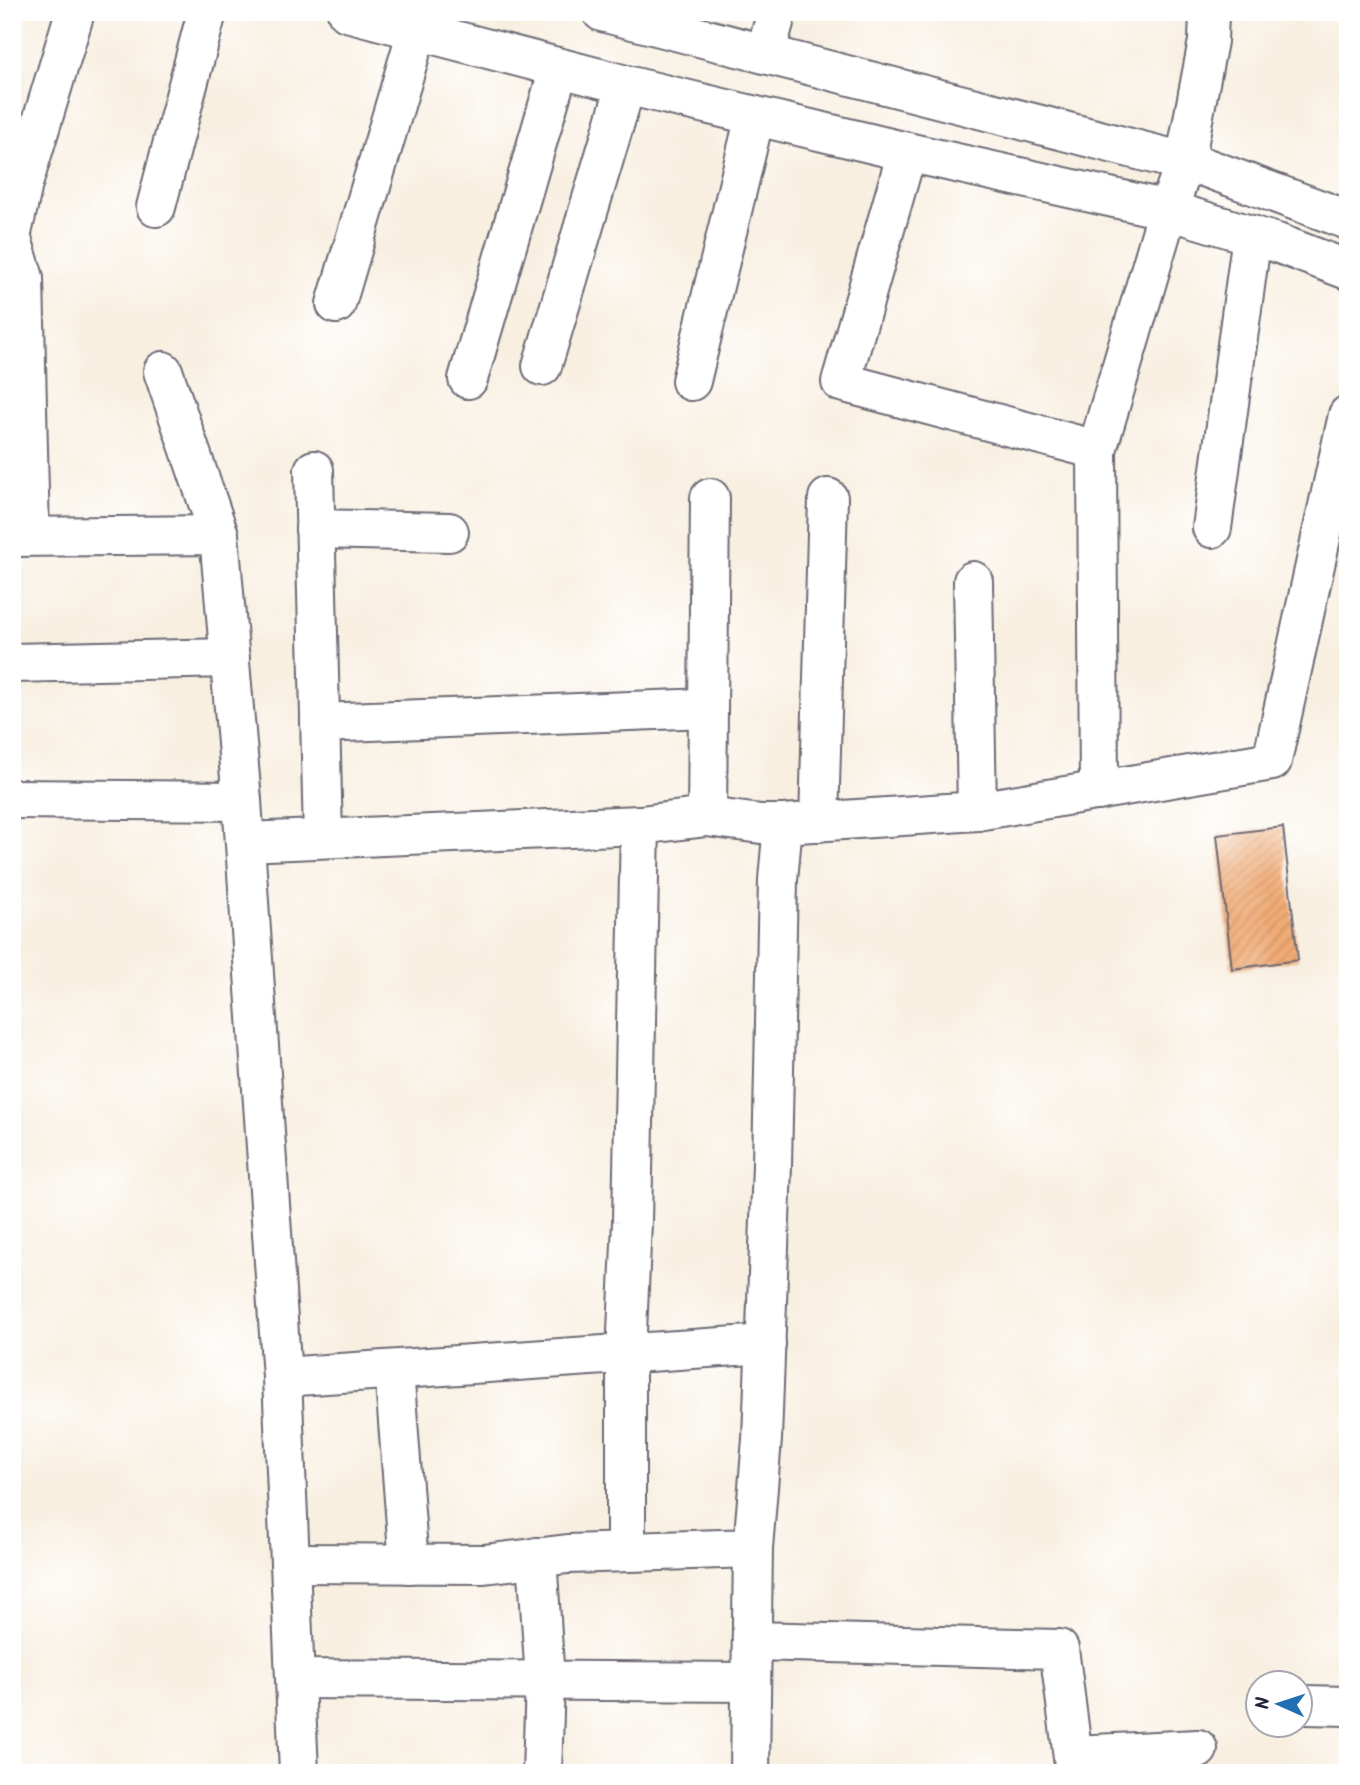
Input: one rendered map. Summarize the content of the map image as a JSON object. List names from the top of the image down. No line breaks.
{"north":"left"}
